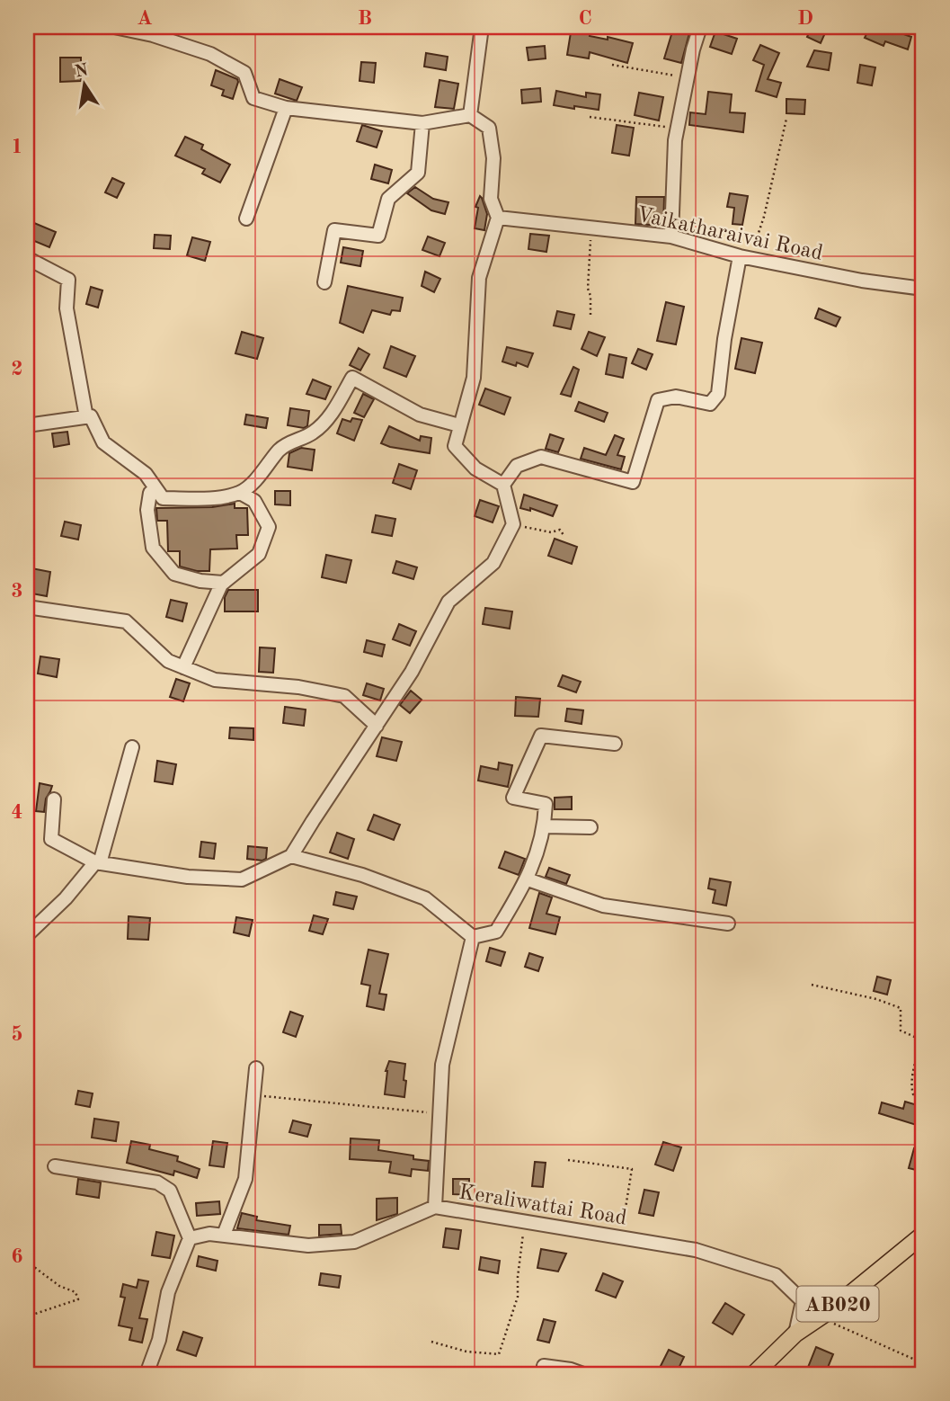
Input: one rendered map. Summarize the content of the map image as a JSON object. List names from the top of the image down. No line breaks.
{"streets":{"main road":["AB020"],"street":["Vaikatharaivai Road","Keraliwattai Road"]},"north":"top","grid":{"columns":["A","B","C","D"],"rows":["1","2","3","4","5","6"]}}
